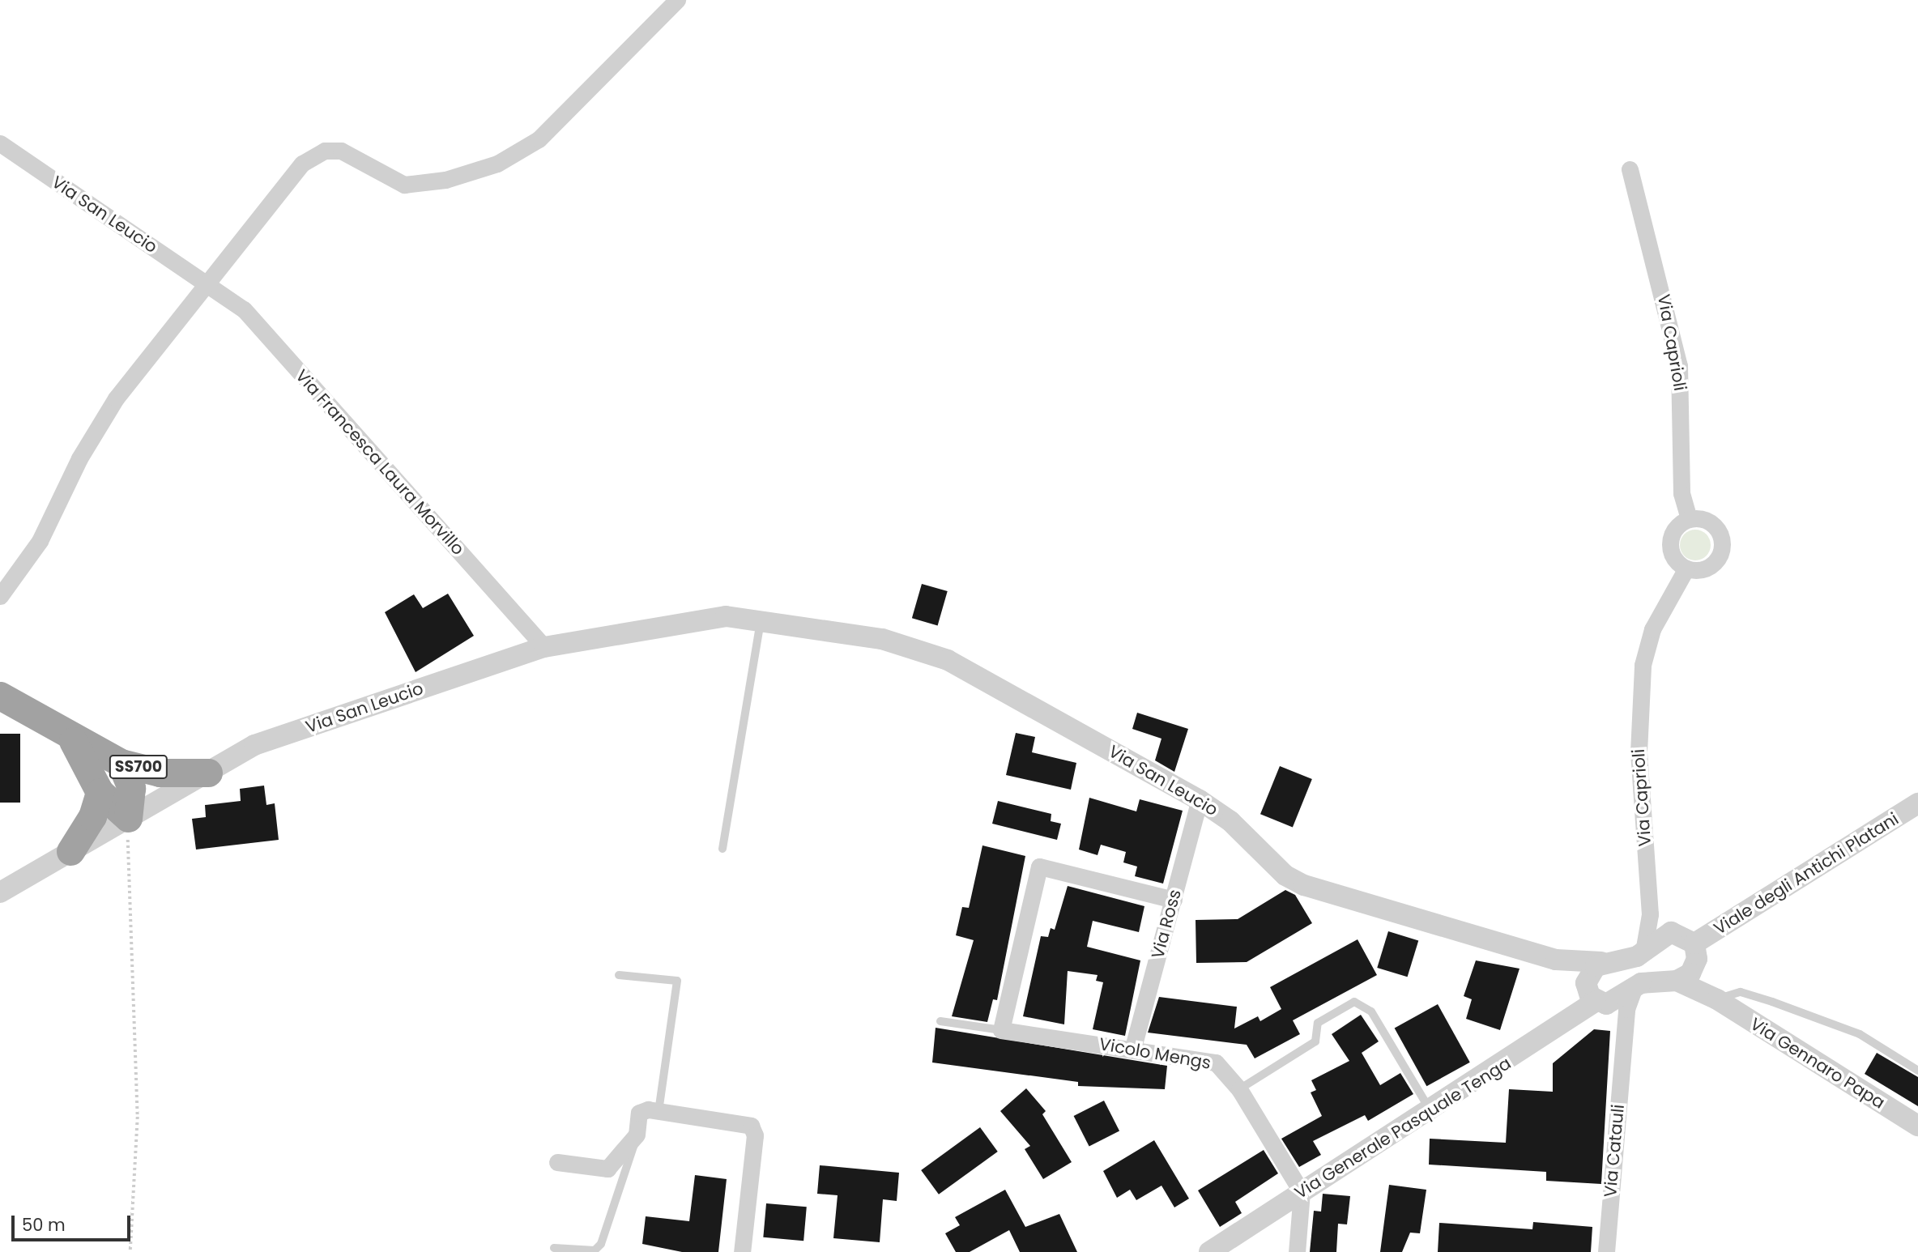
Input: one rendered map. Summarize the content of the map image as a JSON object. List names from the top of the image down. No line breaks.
{"streets":{"highway":["SS700"],"street":["Via San Leucio","Via Caprioli","Via Francesca Laura Morvillo","Viale degli Antichi Platani","Via Ross","Vicolo Mengs","Via Gennaro Papa","Via Generale Pasquale Tenga","Via Catauli"]},"crossings":[["Via San Leucio","Via Caprioli"],["Via San Leucio","Via Francesca Laura Morvillo"],["Via San Leucio","SS700"],["Via San Leucio","Via Ross"],["Via San Leucio","Via Generale Pasquale Tenga"],["Via San Leucio","Via Catauli"],["Viale degli Antichi Platani","Via Gennaro Papa"],["Viale degli Antichi Platani","Via Generale Pasquale Tenga"],["Via Ross","Vicolo Mengs"],["Vicolo Mengs","Via Generale Pasquale Tenga"],["Via Gennaro Papa","Via Generale Pasquale Tenga"],["Via Generale Pasquale Tenga","Via Catauli"]],"scale_bar":"50 m"}
